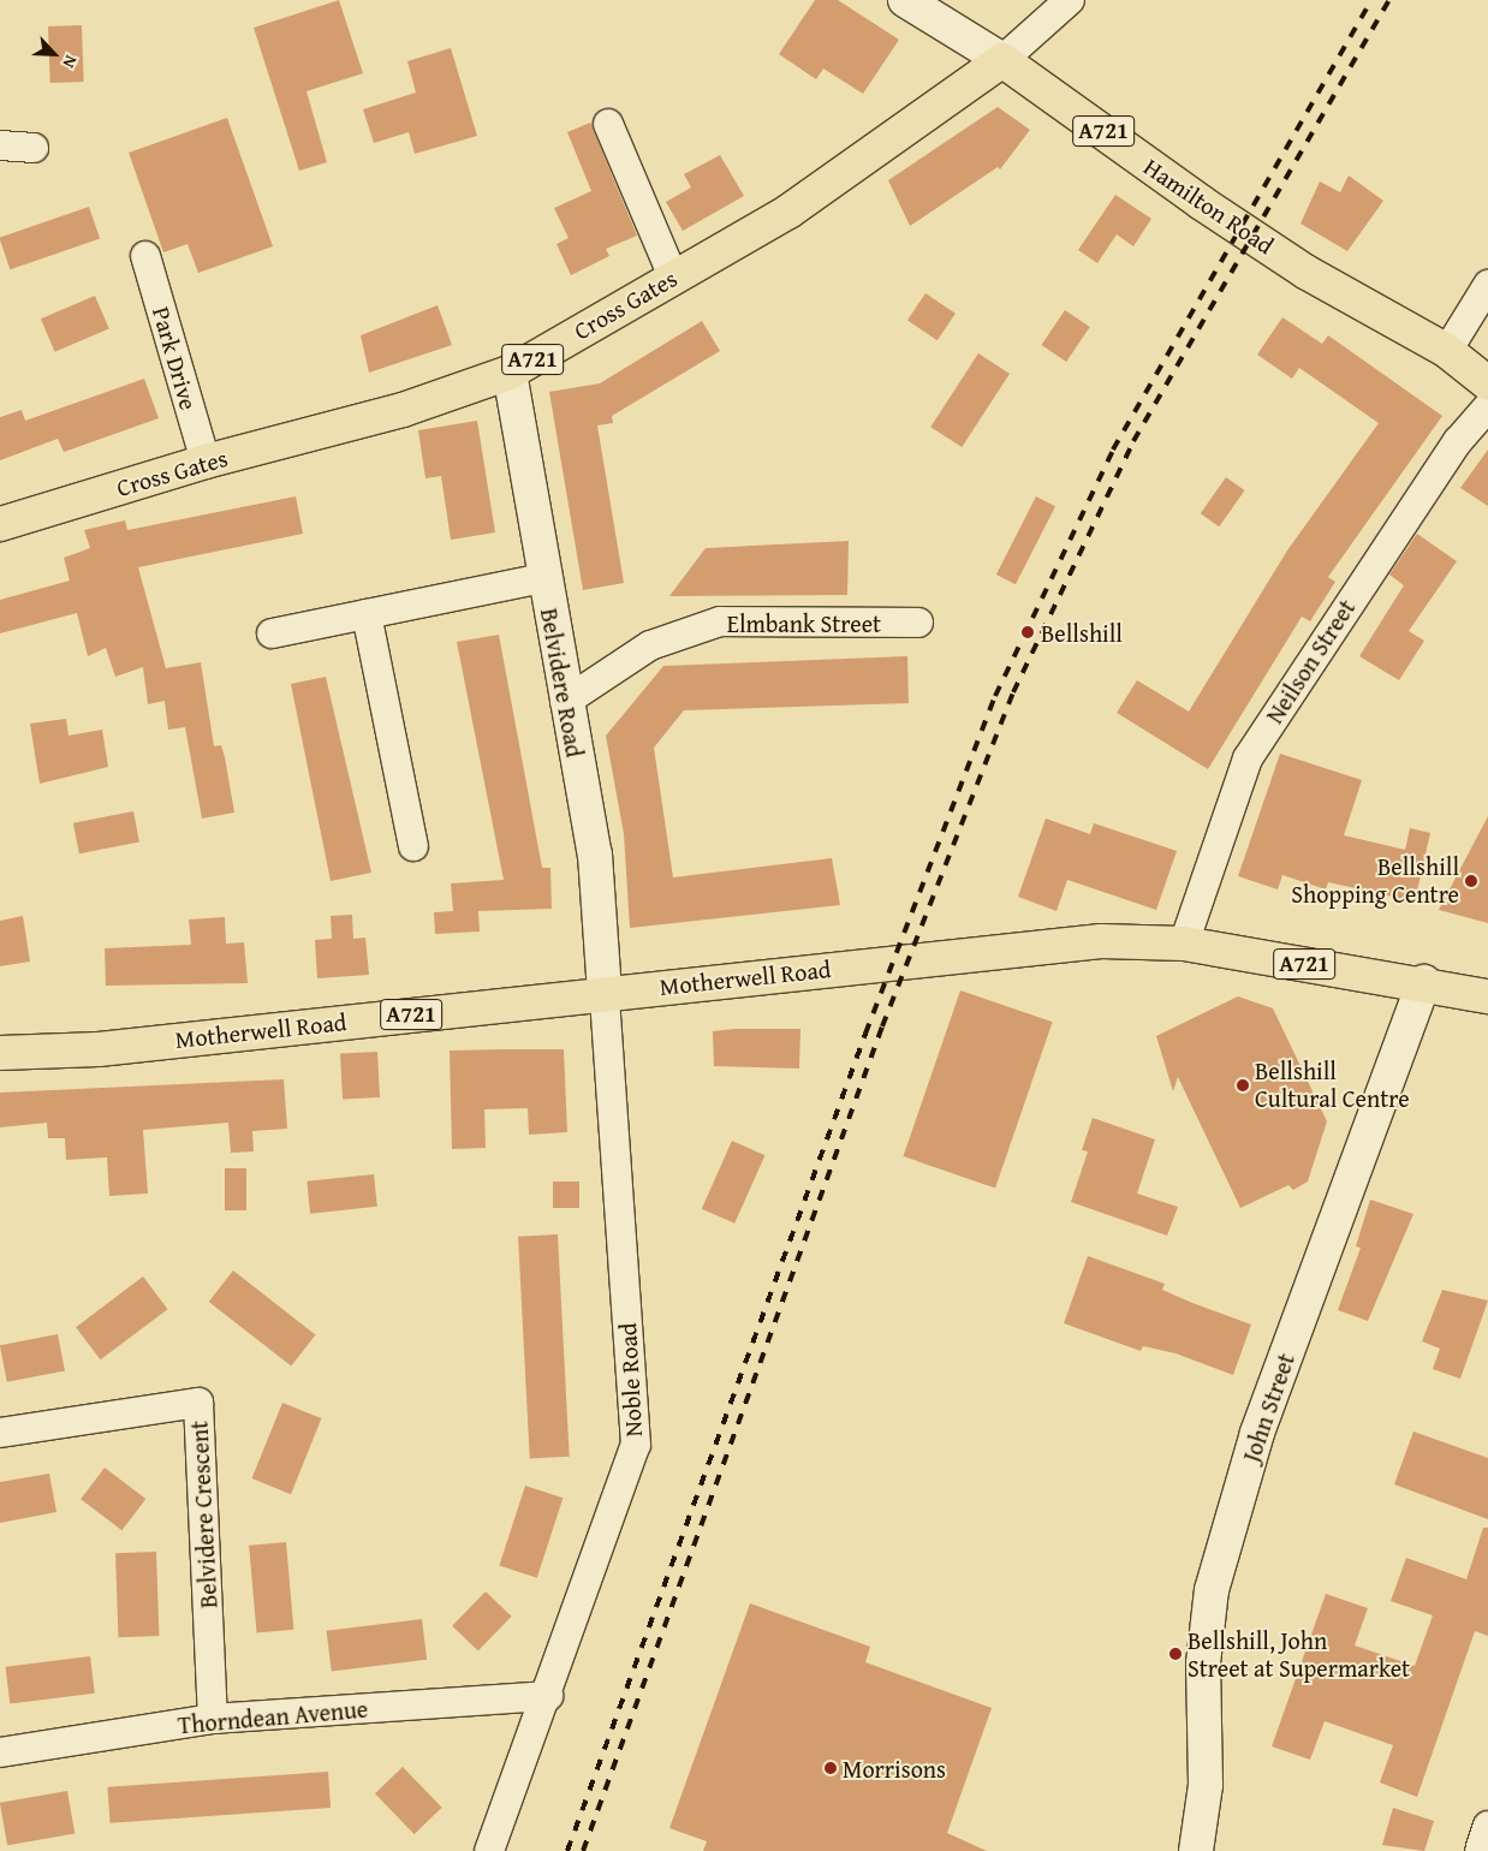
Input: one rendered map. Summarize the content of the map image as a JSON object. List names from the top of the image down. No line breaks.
{"streets":{"main road":["A721","Hamilton Road","Cross Gates","Motherwell Road"],"street":["Park Drive","Elmbank Street","Neilson Street","Belvidere Road","Noble Road","John Street","Belvidere Crescent","Thorndean Avenue"]},"crossings":[["Hamilton Road","Cross Gates"],["Cross Gates","Park Drive"],["Cross Gates","Belvidere Road"],["Elmbank Street","Belvidere Road"],["Neilson Street","Motherwell Road"],["Belvidere Road","Motherwell Road"],["Belvidere Road","Noble Road"],["Motherwell Road","Noble Road"],["Motherwell Road","John Street"],["Noble Road","Thorndean Avenue"],["Belvidere Crescent","Thorndean Avenue"]],"places":["Bellshill","Bellshill Shopping Centre","Bellshill Cultural Centre","Bellshill, John Street at Supermarket","Morrisons"],"north":"bottom right"}
